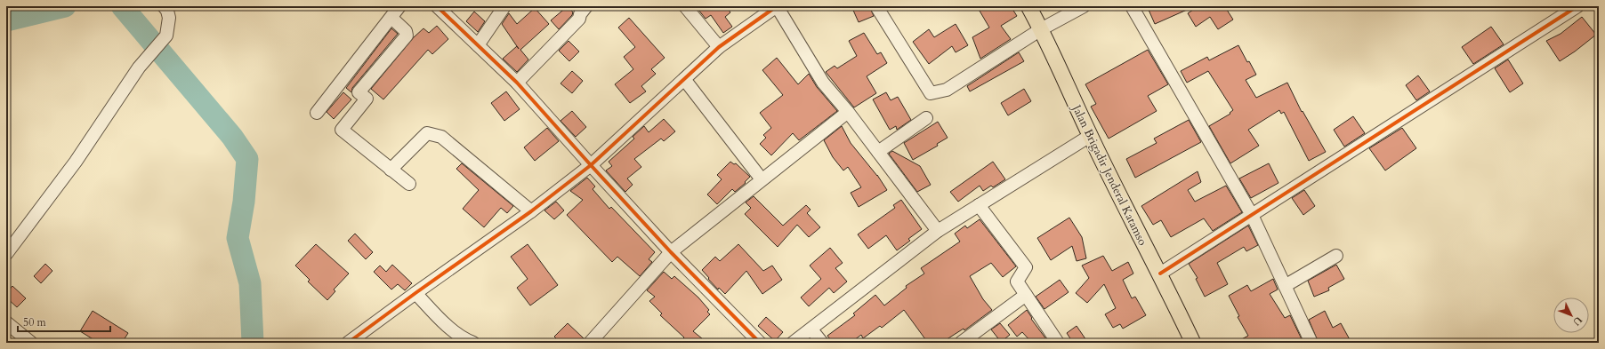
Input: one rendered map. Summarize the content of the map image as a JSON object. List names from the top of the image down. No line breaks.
{"streets":{"main road":["Jalan Brigadir Jenderal Katamso"]},"scale_bar":"50 m","north":"bottom right"}
